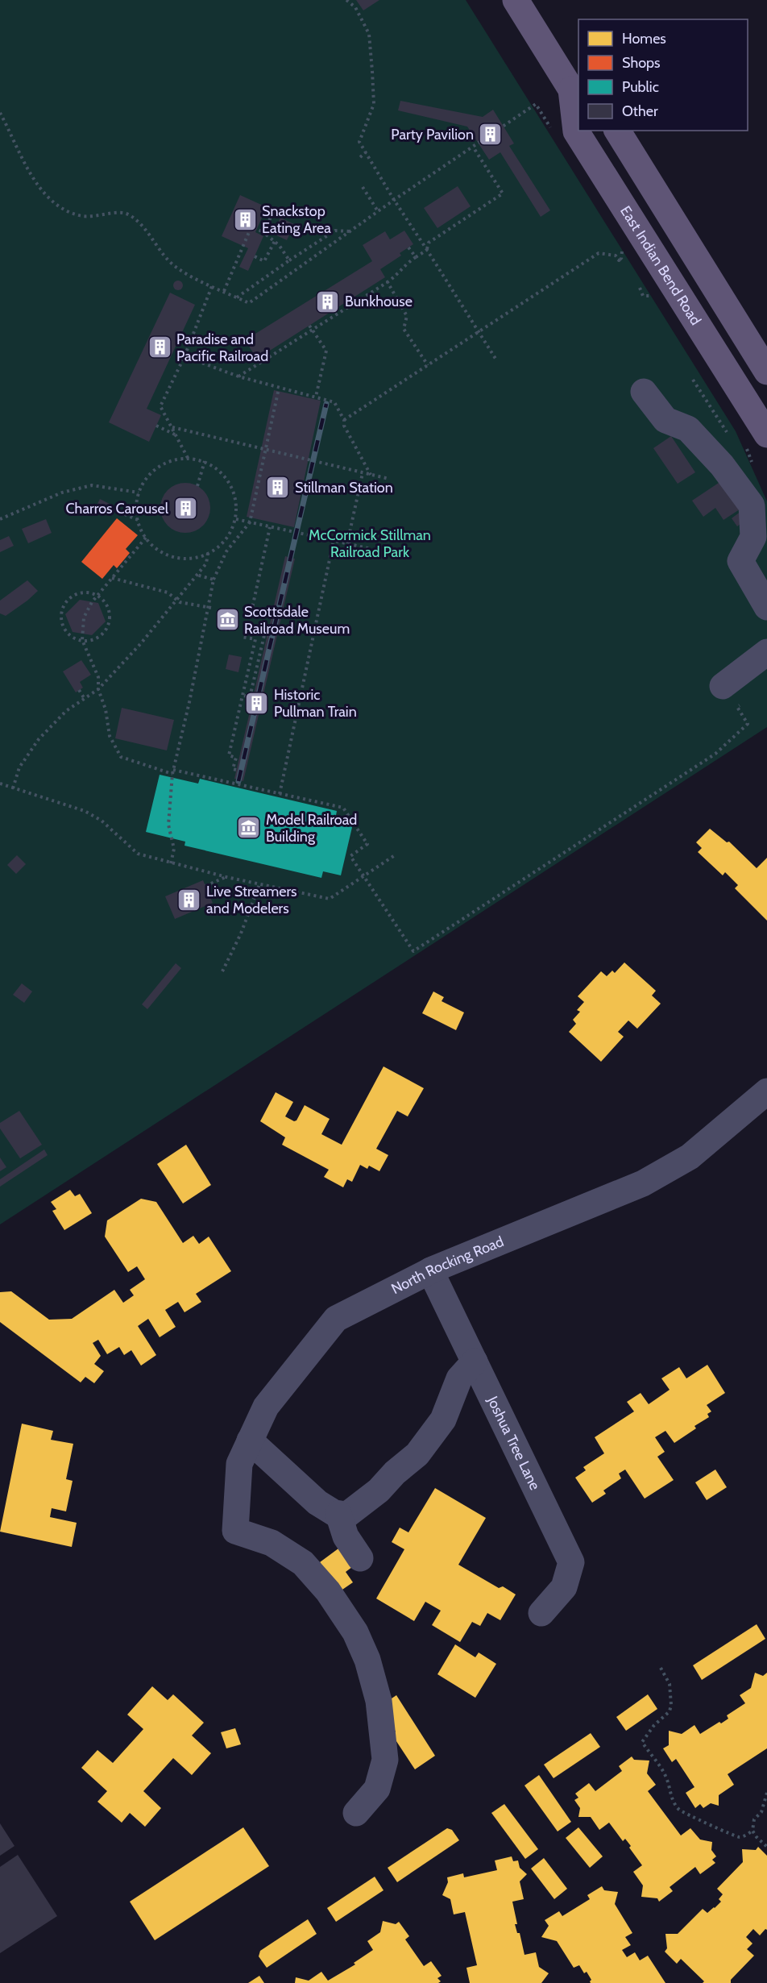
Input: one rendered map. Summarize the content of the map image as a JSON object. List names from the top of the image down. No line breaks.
{"streets":{"main road":["East Indian Bend Road"],"street":["North Rocking Road","Joshua Tree Lane"]},"crossings":[["North Rocking Road","Joshua Tree Lane"]],"parks":["McCormick Stillman Railroad Park"],"places":{"building":["Party Pavilion","Snackstop Eating Area","Bunkhouse","Paradise and Pacific Railroad","Stillman Station","Charros Carousel","Historic Pullman Train","Live Streamers and Modelers"],"museum":["Scottsdale Railroad Museum","Model Railroad Building"]},"legend":["Homes","Shops","Public","Other"]}
